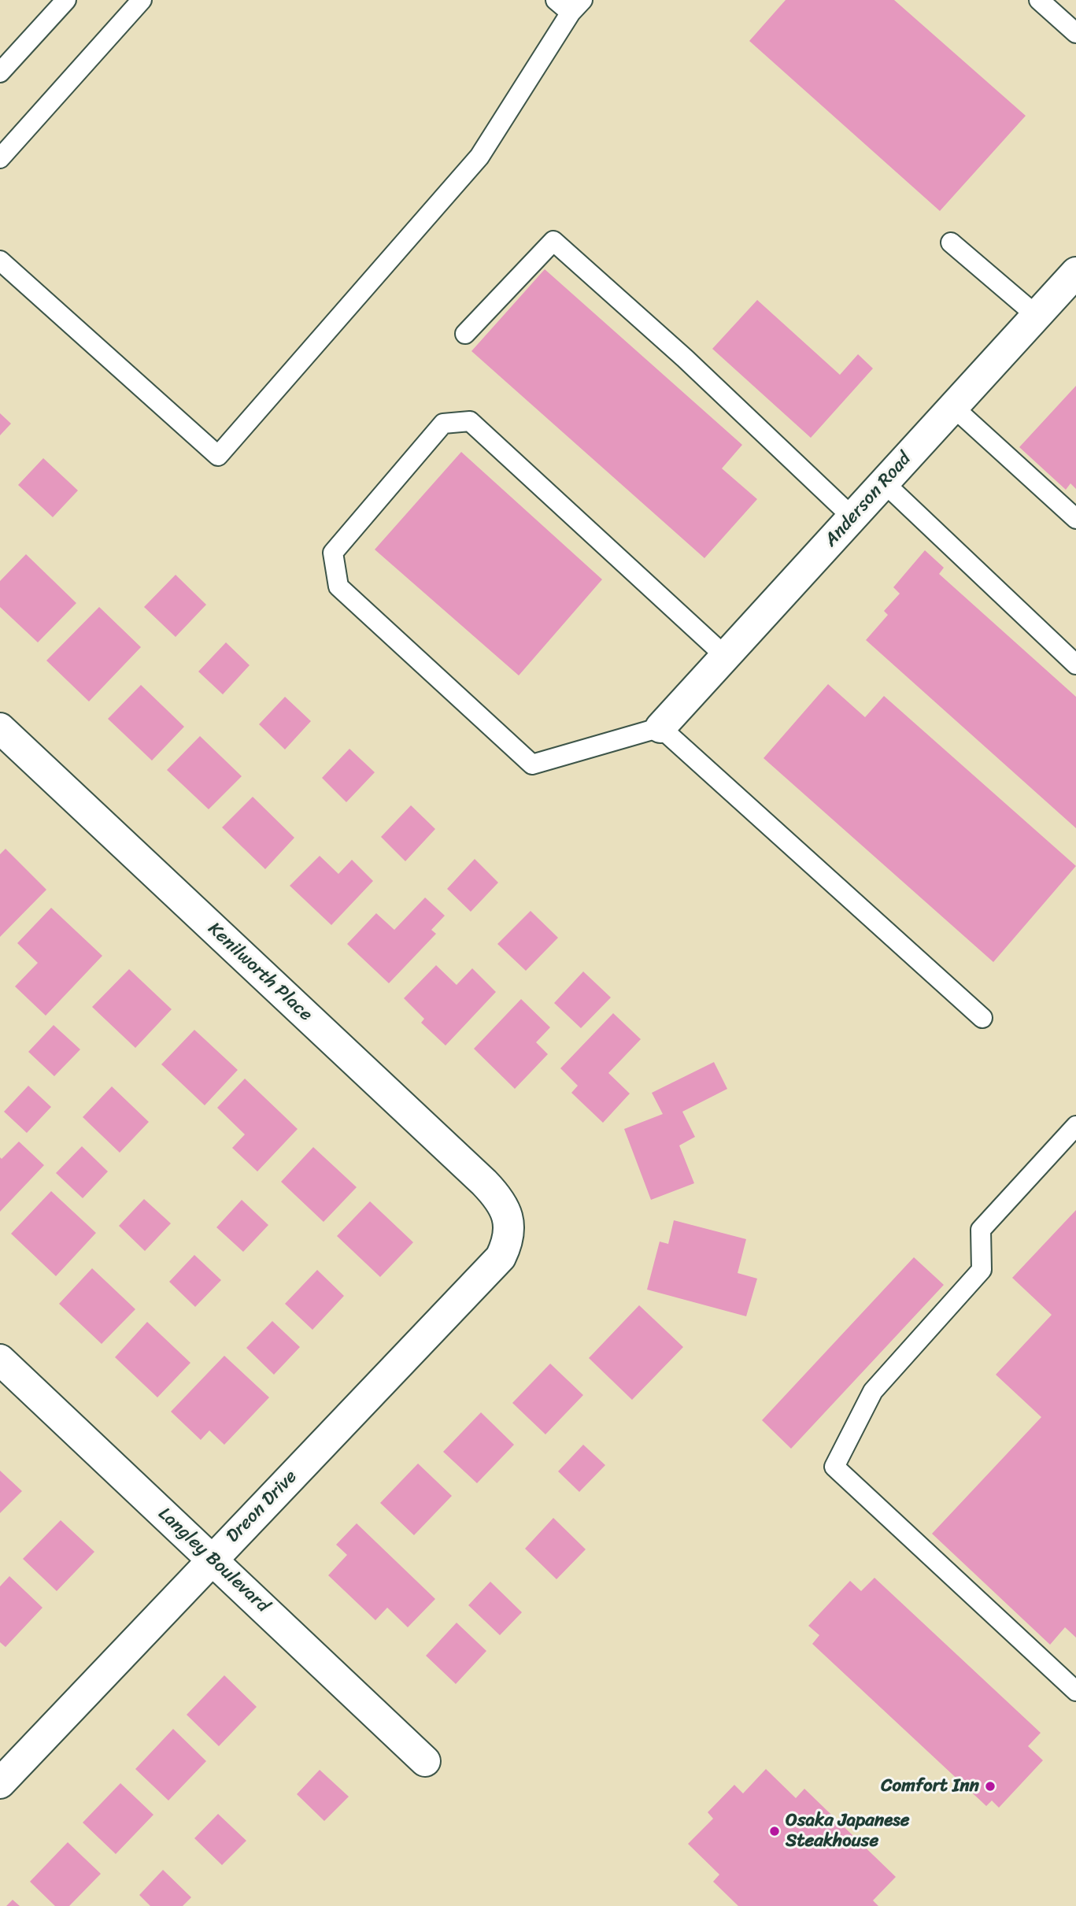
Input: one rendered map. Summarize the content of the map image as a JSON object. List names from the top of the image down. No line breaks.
{"streets":{"street":["Anderson Road","Kenilworth Place","Dreon Drive","Langley Boulevard"]},"crossings":[["Kenilworth Place","Dreon Drive"],["Dreon Drive","Langley Boulevard"]],"places":["Comfort Inn","Osaka Japanese Steakhouse"]}
